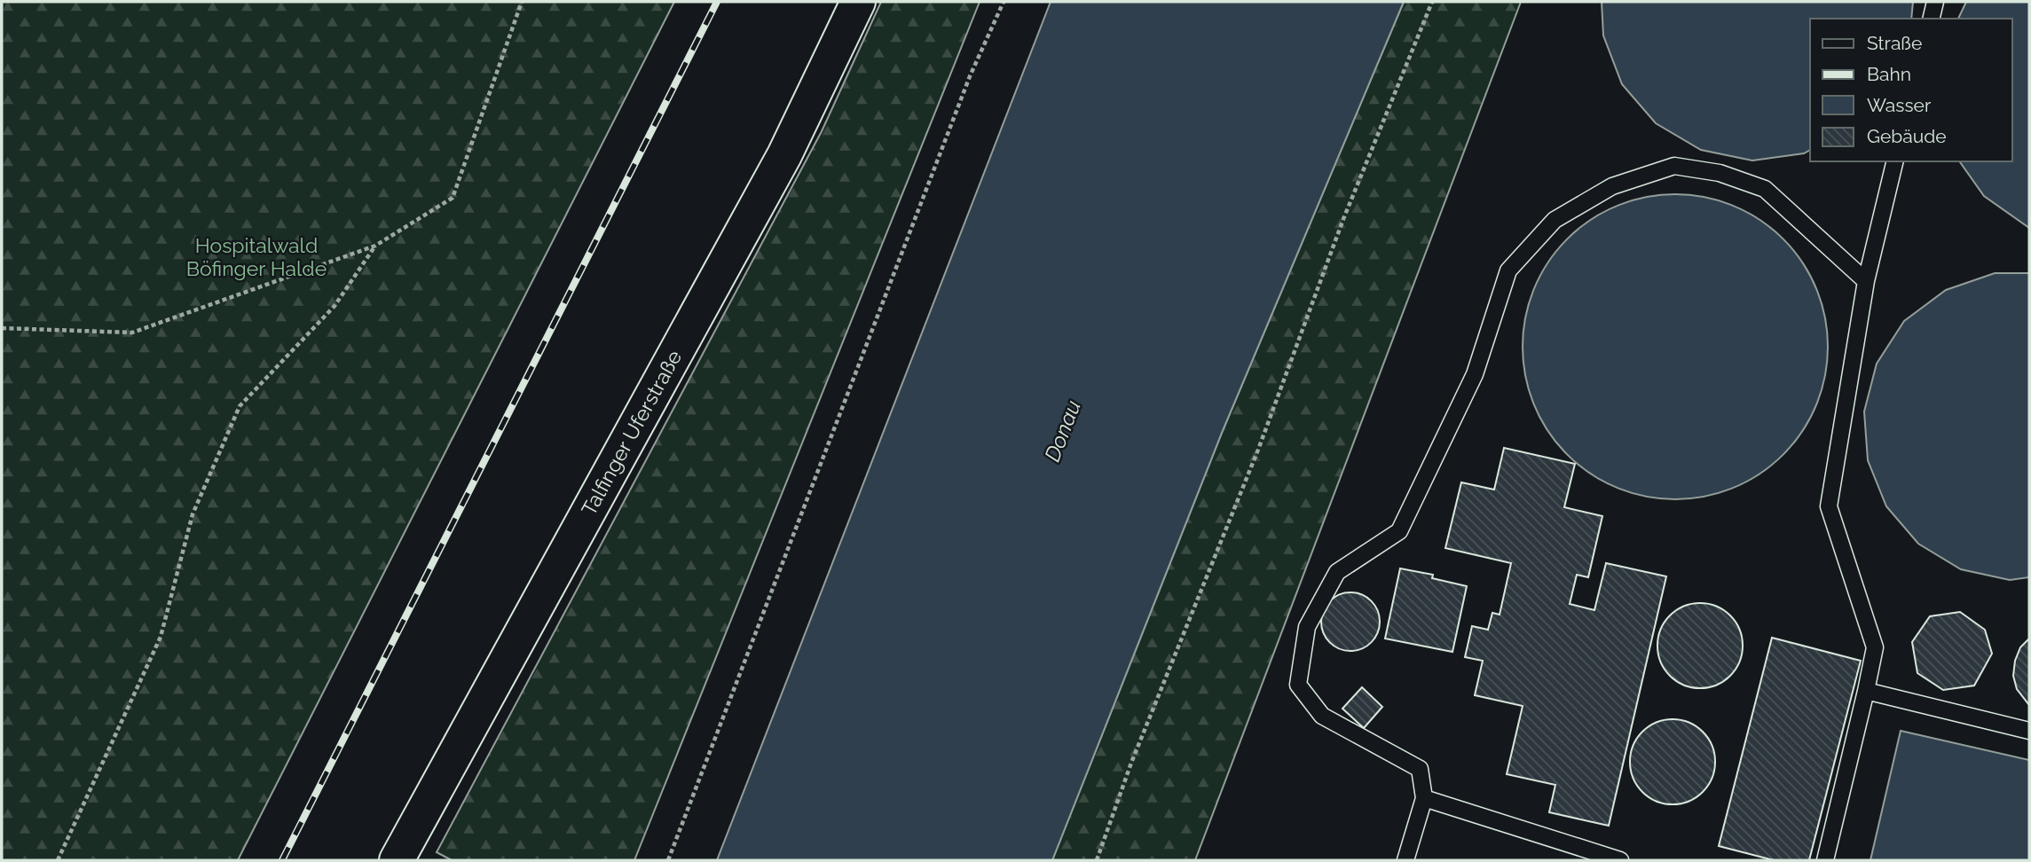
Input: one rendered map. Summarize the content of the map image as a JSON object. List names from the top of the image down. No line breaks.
{"streets":{"street":["Talfinger Uferstraße"]},"water":["Donau"],"parks":["Hospitalwald Böfinger Halde"],"legend":["Straße","Bahn","Wasser","Gebäude"]}
